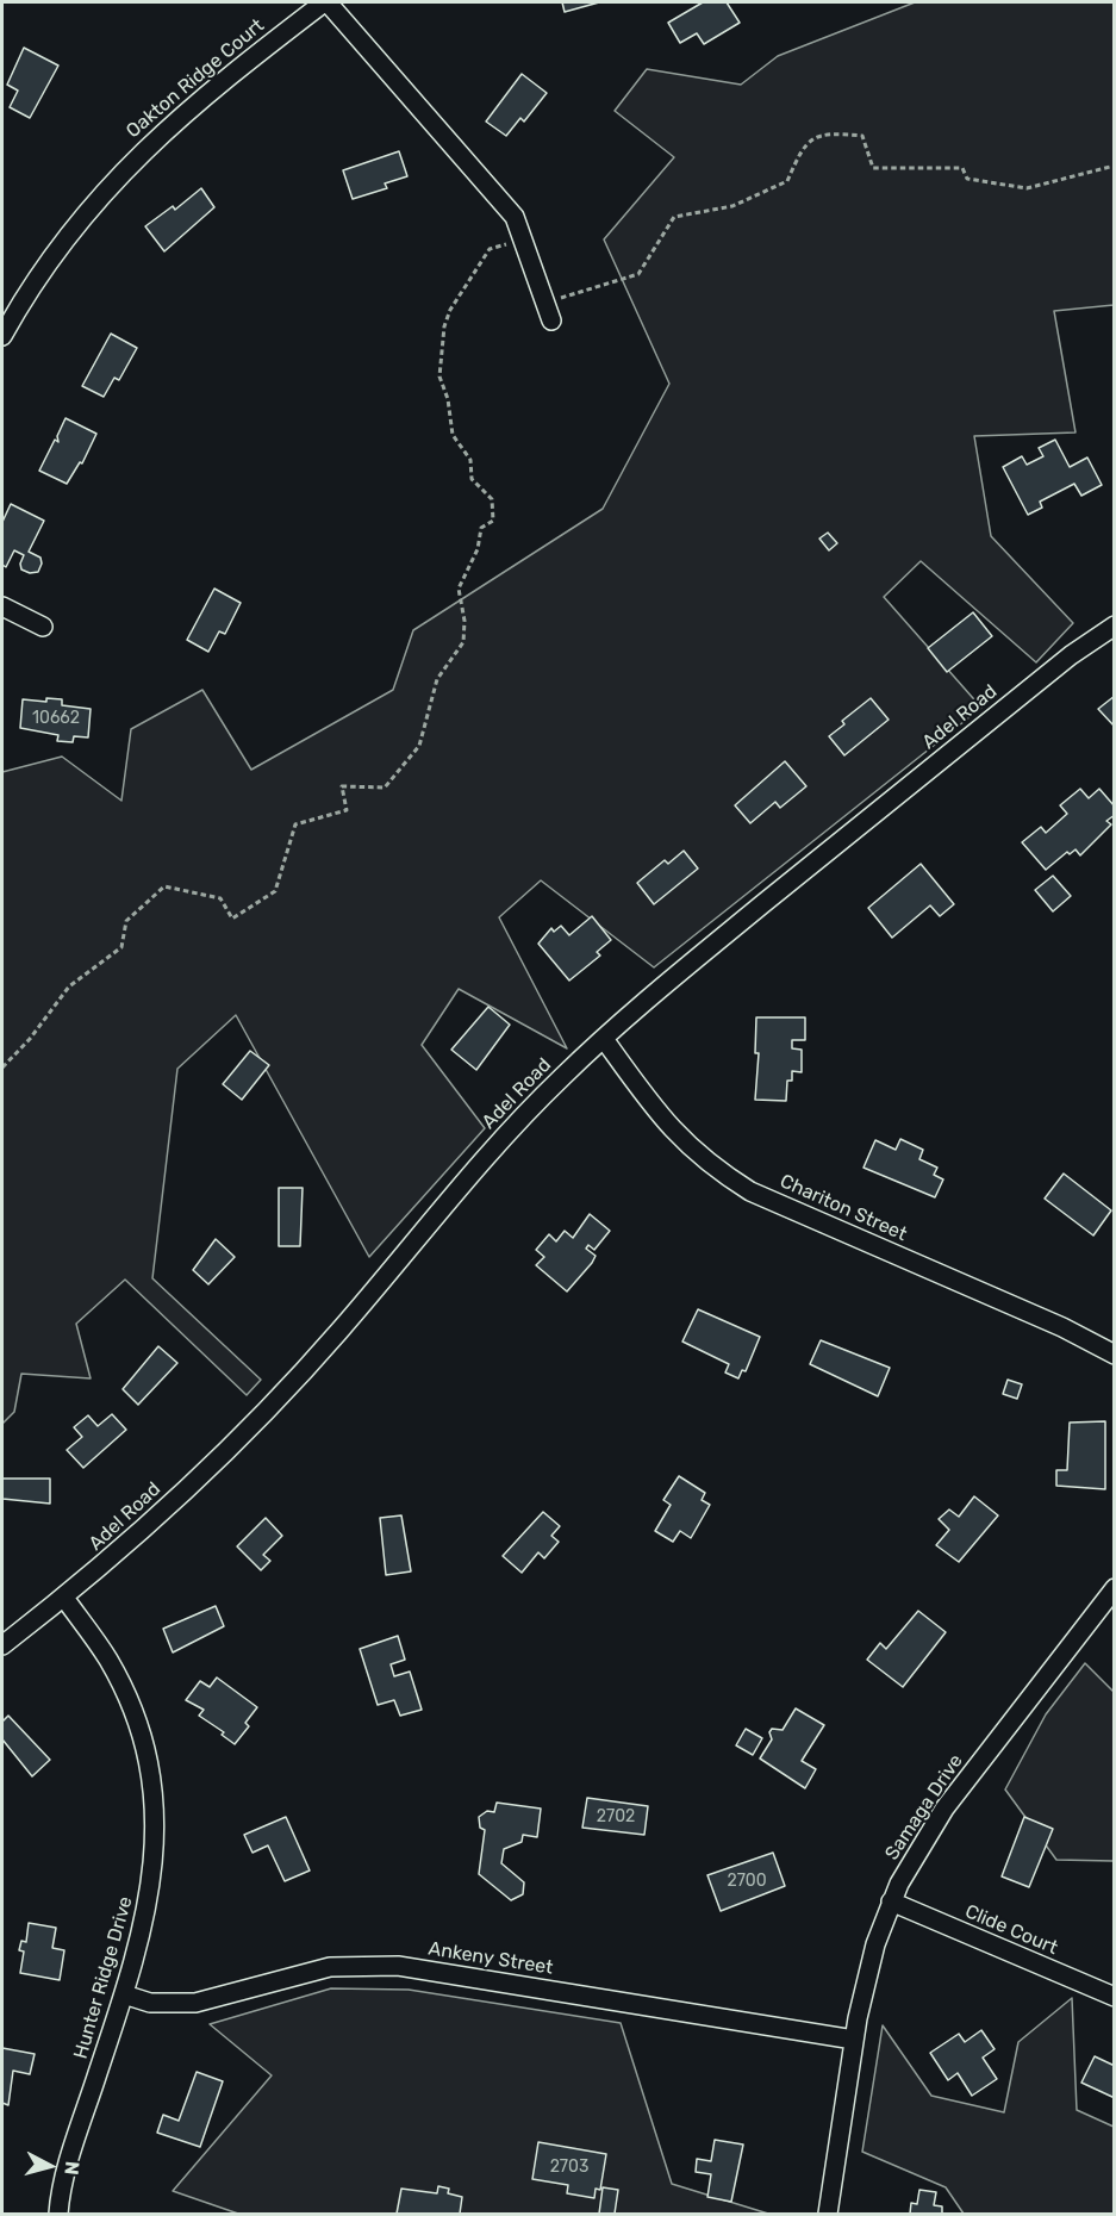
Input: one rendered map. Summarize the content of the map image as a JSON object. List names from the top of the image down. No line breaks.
{"streets":{"street":["Oakton Ridge Court","Adel Road","Chariton Street","Samaga Drive","Clide Court","Ankeny Street","Hunter Ridge Drive"]},"crossings":[["Adel Road","Chariton Street"],["Adel Road","Hunter Ridge Drive"],["Samaga Drive","Clide Court"],["Samaga Drive","Ankeny Street"],["Ankeny Street","Hunter Ridge Drive"]],"house_numbers":["10662","2702","2700","2703"],"north":"right"}
